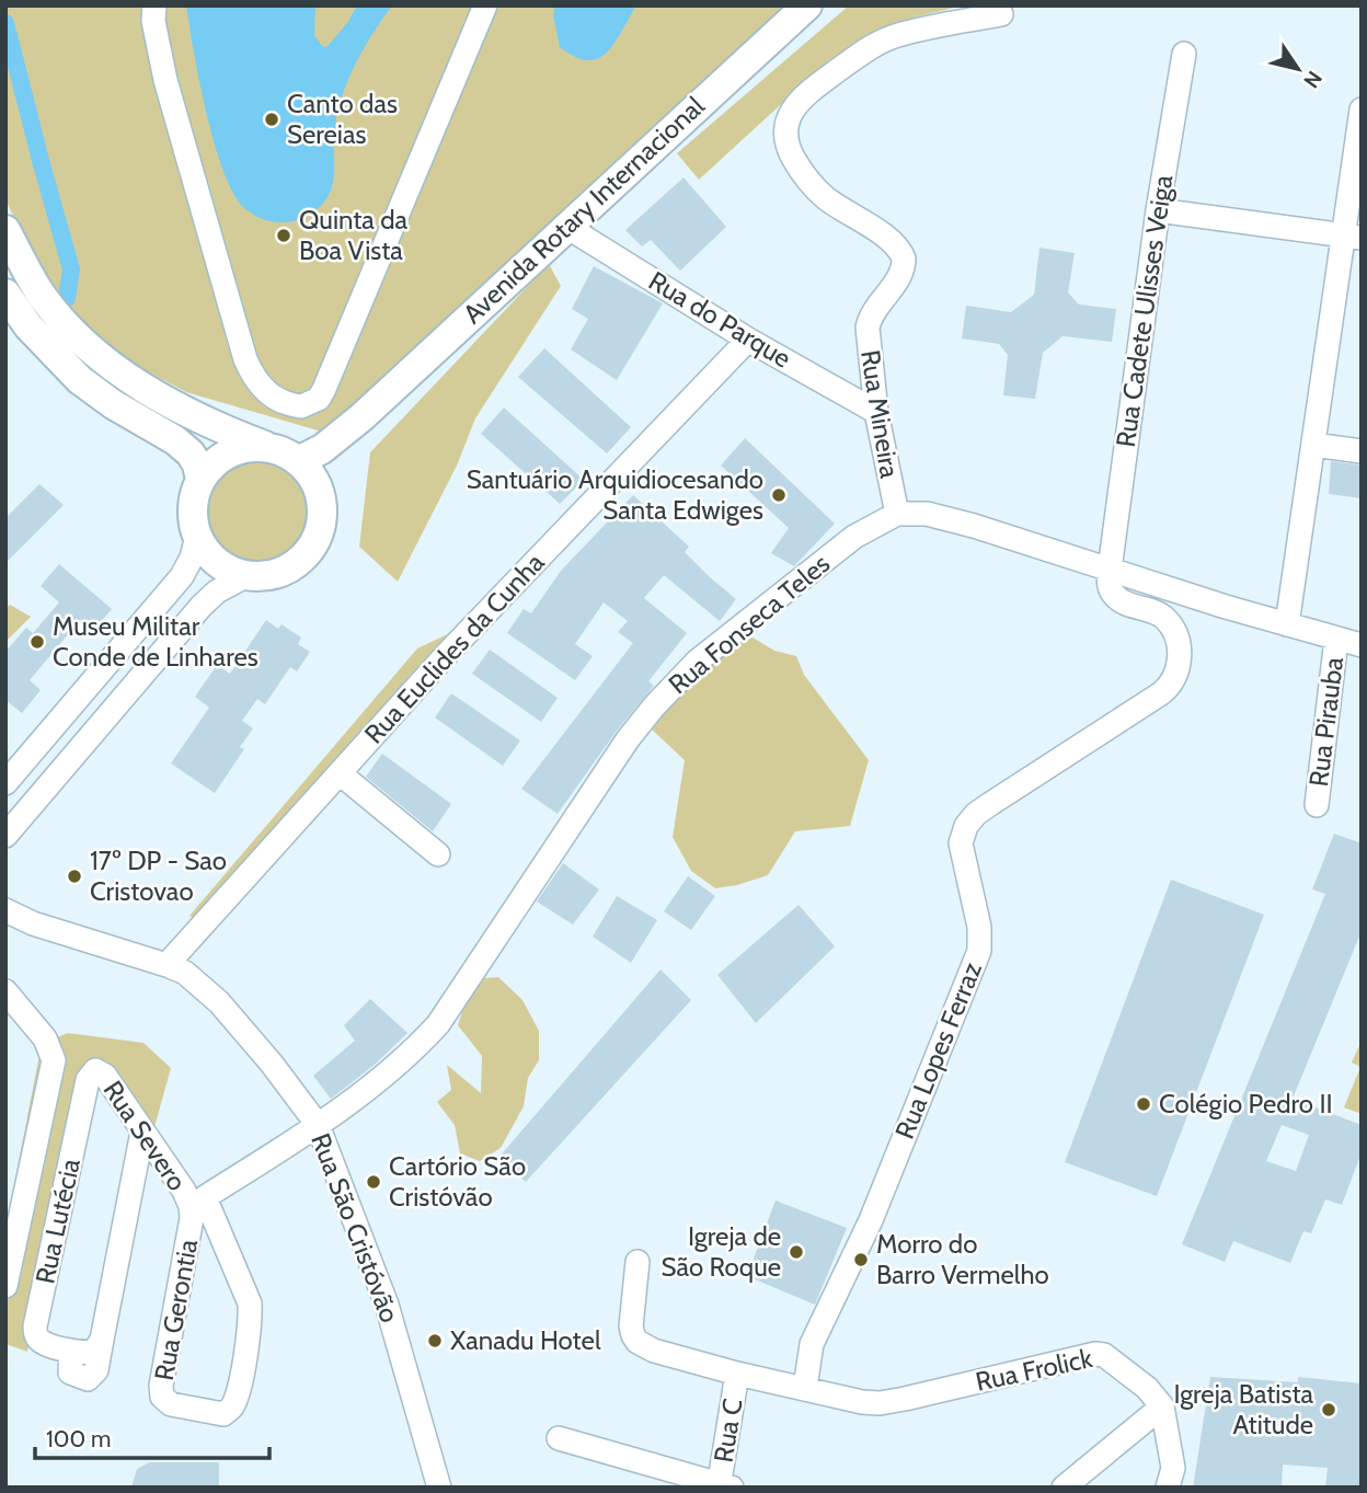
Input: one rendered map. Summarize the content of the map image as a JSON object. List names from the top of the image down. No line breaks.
{"streets":{"main road":["Avenida Rotary Internacional"],"street":["Rua Cadete Ulisses Veiga","Rua do Parque","Rua Mineira","Rua Fonseca Teles","Rua Euclides da Cunha","Rua Pirauba","Rua Lopes Ferraz","Rua Severo","Rua Lutécia","Rua São Cristóvão","Rua Gerontia","Rua Frolick","Rua C"]},"crossings":[["Avenida Rotary Internacional","Rua do Parque"],["Rua Cadete Ulisses Veiga","Rua Lopes Ferraz"],["Rua do Parque","Rua Mineira"],["Rua do Parque","Rua Euclides da Cunha"],["Rua Mineira","Rua Fonseca Teles"],["Rua Fonseca Teles","Rua São Cristóvão"],["Rua Fonseca Teles","Rua Gerontia"],["Rua Euclides da Cunha","Rua São Cristóvão"],["Rua Lopes Ferraz","Rua Frolick"],["Rua Severo","Rua Lutécia"],["Rua Severo","Rua Gerontia"],["Rua São Cristóvão","Rua Gerontia"],["Rua Frolick","Rua C"]],"places":["Canto das Sereias","Quinta da Boa Vista","Santuário Arquidiocesando Santa Edwiges","Museu Militar Conde de Linhares","17º DP - Sao Cristovao","Colégio Pedro II","Cartório São Cristóvão","Igreja de São Roque","Morro do Barro Vermelho","Xanadu Hotel","Igreja Batista Atitude"],"scale_bar":"100 m","north":"bottom right"}
